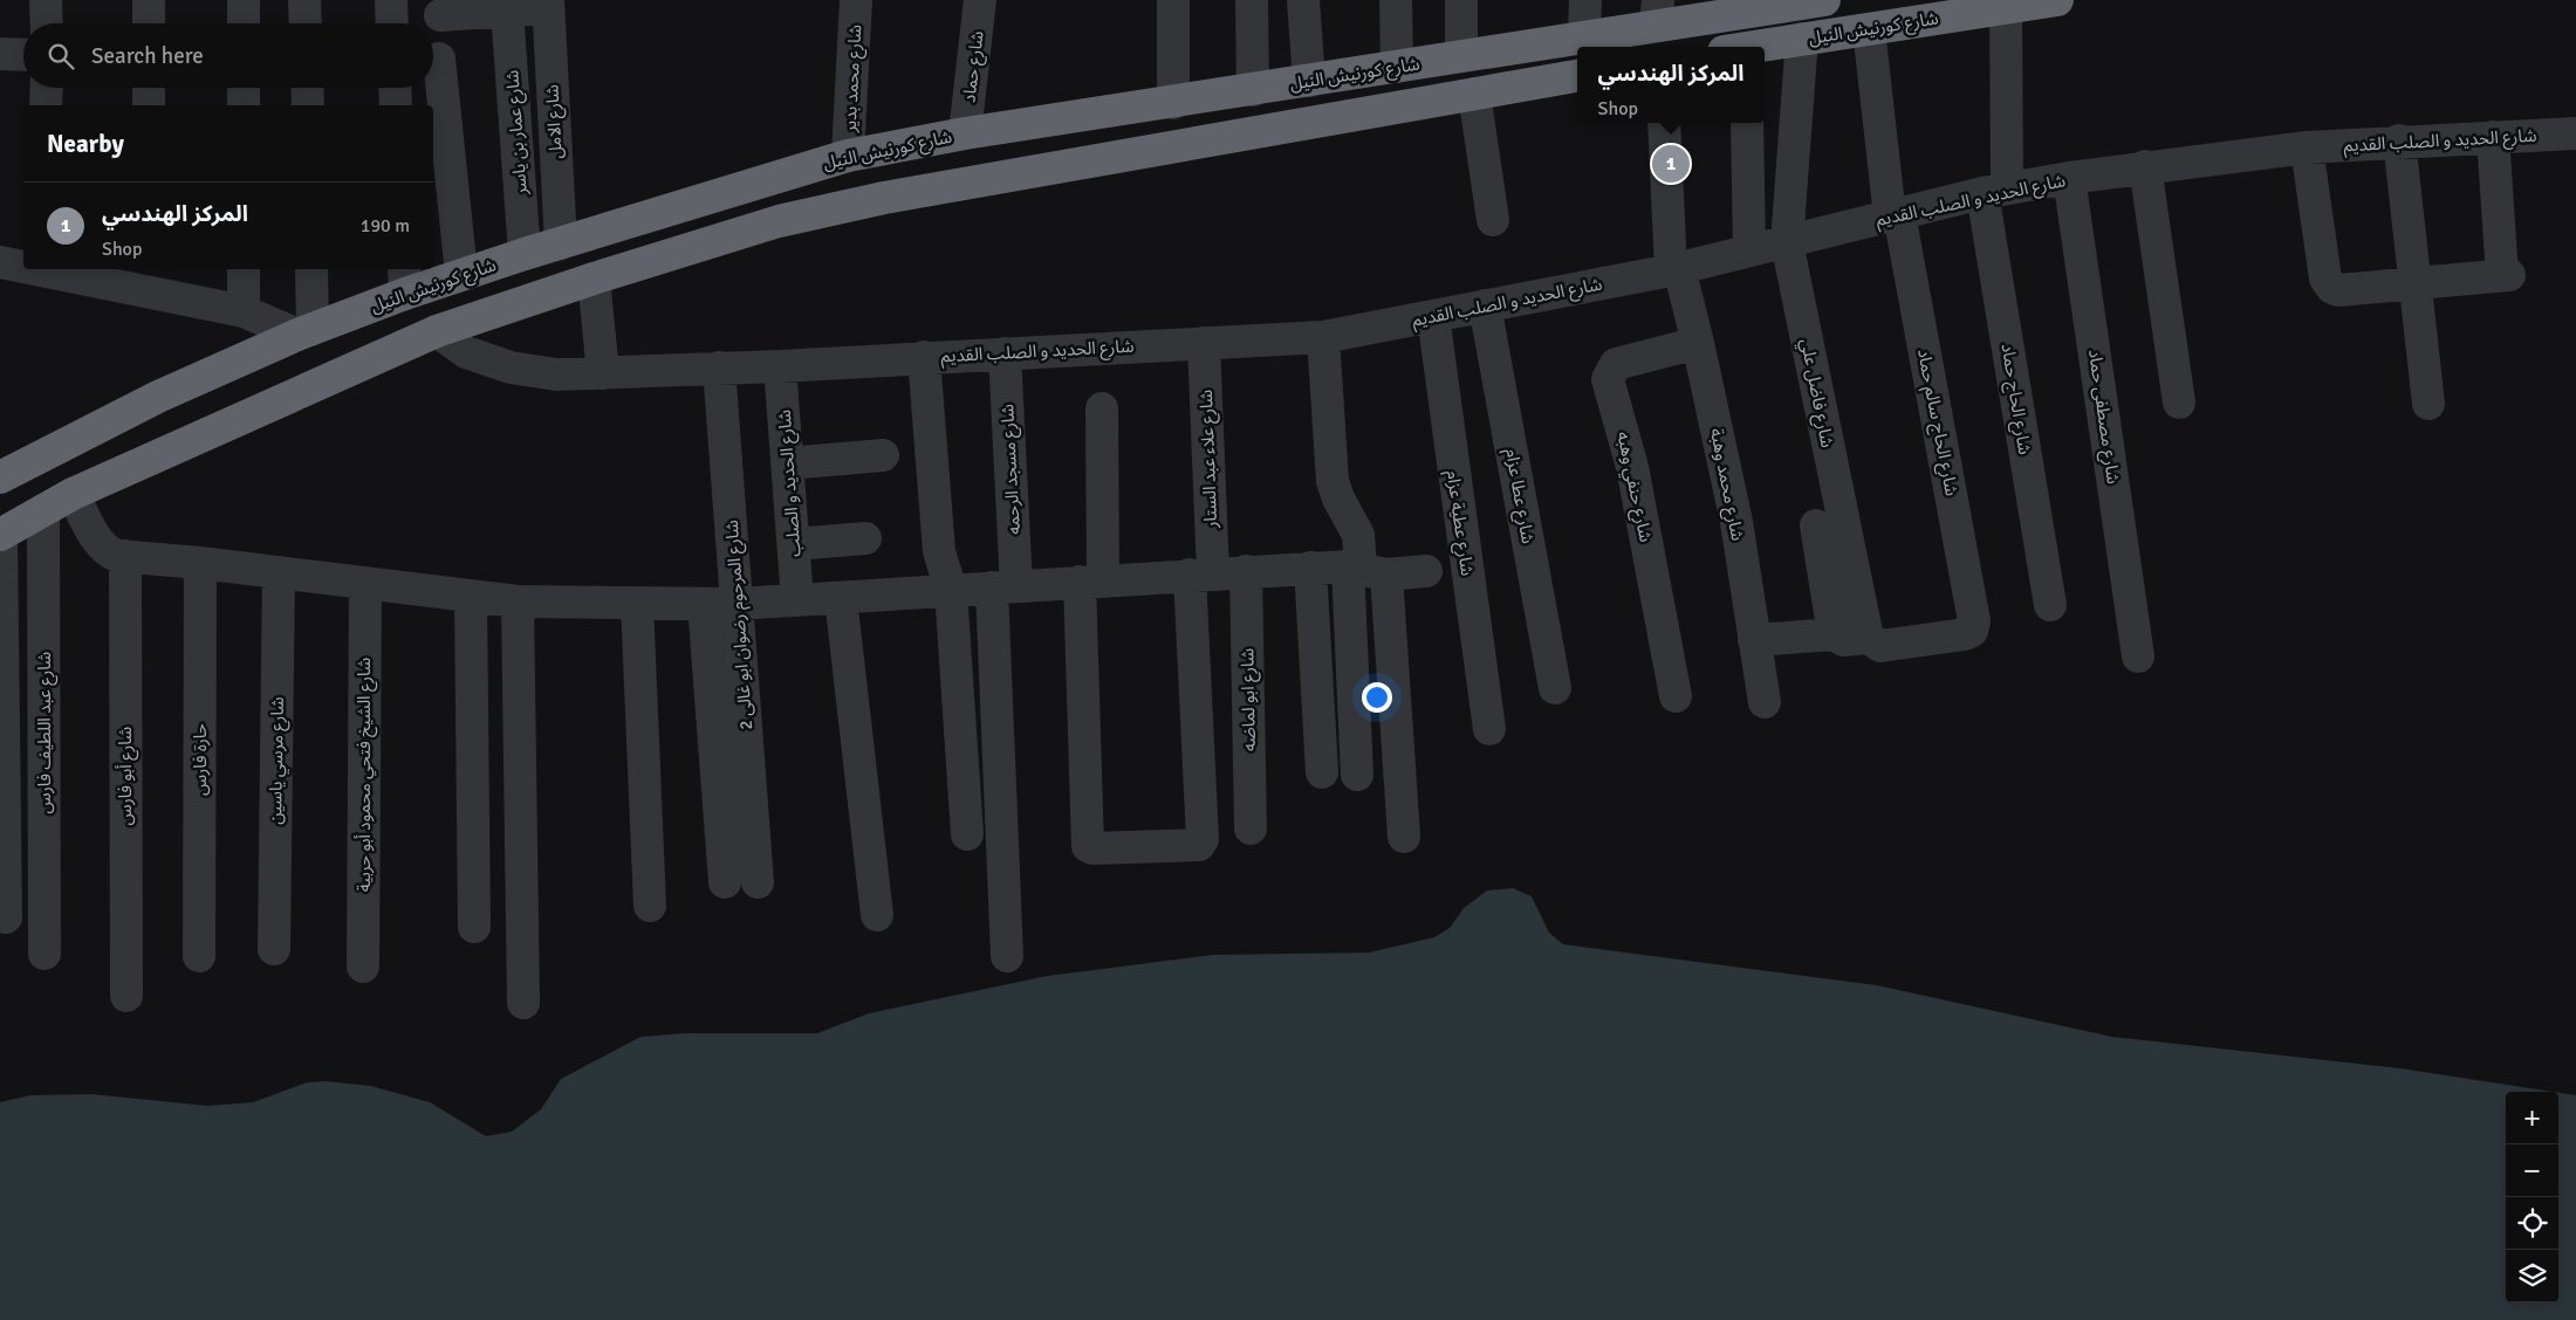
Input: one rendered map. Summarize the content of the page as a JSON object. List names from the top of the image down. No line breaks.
{"streets":{"highway":["شارع كورنيش النيل"],"street":["شارع حماد","شارع محمد بدير","شارع الامل","شارع عمار بن ياسر","شارع الحديد و الصلب القديم","شارع فاضل علي","شارع الحاج حماد","شارع مصطفى حماد","شارع الحاج سالم حماد","شارع علاء عبد الستار","شارع مسجد الرحمه","شارع الحديد و الصلب","شارع محمد وهبة","شارع حنفي وهبه","شارع عطا عزام","شارع عطية عزام","شارع المرحوم رضوان ابو غالى 2","شارع ابو لماضه","شارع عبد اللطيف فارس","حارة فارس","شارع مرسي ياسين","شارع الشيخ فتحي محمود أبو حربية","شارع أبو فارس"]},"crossings":[["شارع كورنيش النيل","شارع حماد"],["شارع كورنيش النيل","شارع محمد بدير"],["شارع كورنيش النيل","شارع الامل"],["شارع كورنيش النيل","شارع عمار بن ياسر"],["شارع كورنيش النيل","شارع فاضل علي"],["شارع كورنيش النيل","شارع الحاج حماد"],["شارع كورنيش النيل","شارع الحاج سالم حماد"],["شارع الحديد و الصلب القديم","شارع فاضل علي"],["شارع الحديد و الصلب القديم","شارع الحاج حماد"],["شارع الحديد و الصلب القديم","شارع مصطفى حماد"],["شارع الحديد و الصلب القديم","شارع الحاج سالم حماد"],["شارع الحديد و الصلب القديم","شارع علاء عبد الستار"],["شارع الحديد و الصلب القديم","شارع مسجد الرحمه"],["شارع الحديد و الصلب القديم","شارع الحديد و الصلب"],["شارع الحديد و الصلب القديم","شارع محمد وهبة"],["شارع الحديد و الصلب القديم","شارع عطا عزام"],["شارع الحديد و الصلب القديم","شارع عطية عزام"],["شارع الحديد و الصلب القديم","شارع المرحوم رضوان ابو غالى 2"],["شارع فاضل علي","شارع الحاج سالم حماد"],["شارع محمد وهبة","شارع حنفي وهبه"]],"page":{"search":"Search here","popup":["المركز الهندسي","Shop"],"heading":"Nearby","pins":"1","list":[{"mark":"1","name":"المركز الهندسي","note":"Shop","value":"190 m"}],"map_buttons":["+","−"]}}
